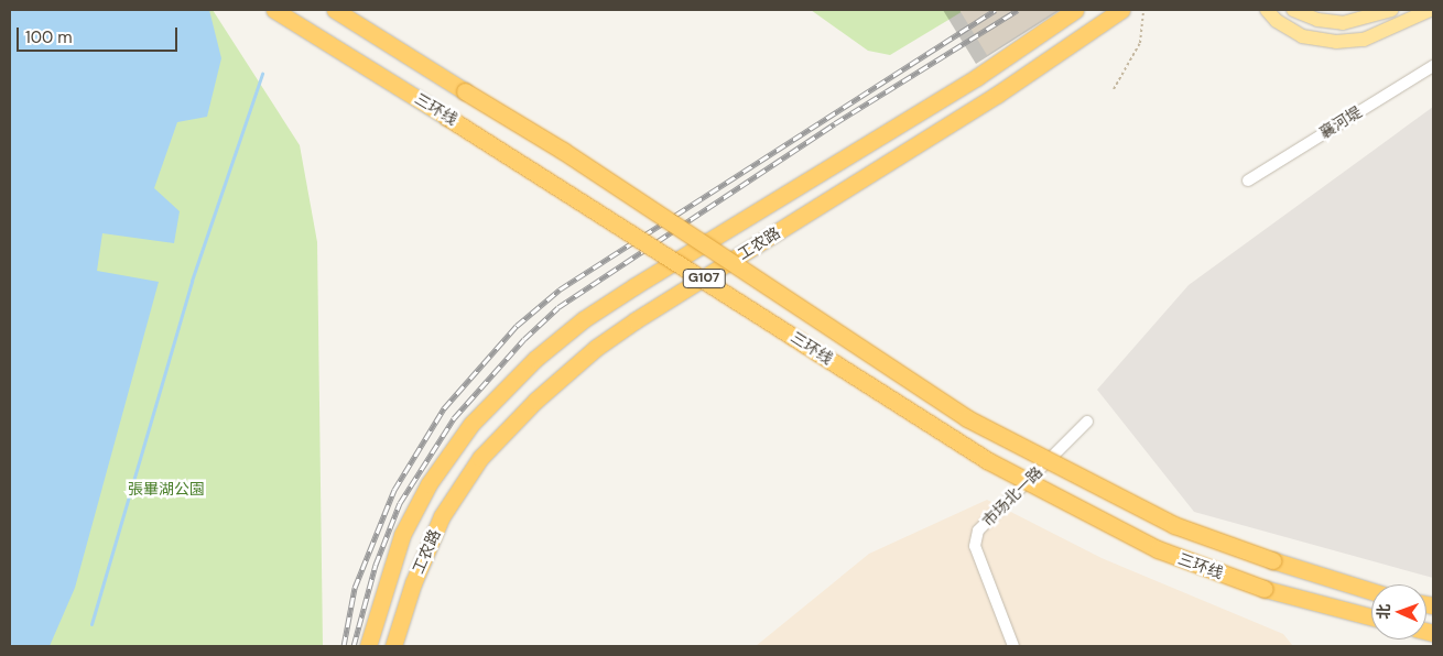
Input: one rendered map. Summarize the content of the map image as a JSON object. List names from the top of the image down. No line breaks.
{"streets":{"highway":["三环线","工农路","G107"],"street":["襄河堤","市场北一路"]},"parks":["張畢湖公園"],"scale_bar":"100 m","north":"left"}
